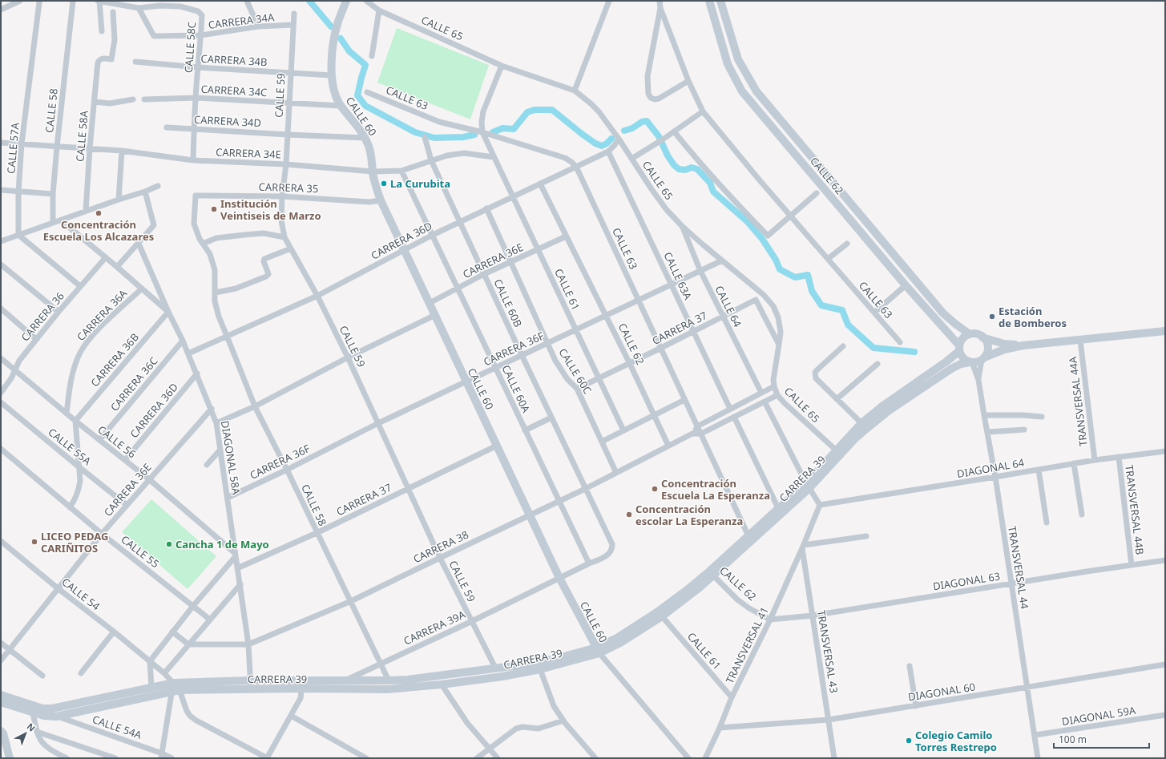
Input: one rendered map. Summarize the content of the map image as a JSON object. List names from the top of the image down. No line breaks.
{"streets":{"main road":["CALLE 60","CALLE 62","CARRERA 39"],"street":["CARRERA 34A","CALLE 65","CALLE 58C","CARRERA 34B","CARRERA 34C","CALLE 59","CALLE 63","CALLE 58","CARRERA 34D","CALLE 58A","CALLE 57A","CARRERA 34E","CARRERA 35","CARRERA 36D","CARRERA 36E","CALLE 63A","CALLE 61","CALLE 60B","CALLE 64","CARRERA 36A","CARRERA 36","CARRERA 37","CARRERA 36F","CARRERA 36B","CALLE 60C","CARRERA 36C","CALLE 60A","TRANSVERSAL 44A","CALLE 56","CALLE 55A","DIAGONAL 58A","DIAGONAL 64","TRANSVERSAL 44B","CARRERA 38","CALLE 55","TRANSVERSAL 44","DIAGONAL 63","CALLE 54","CARRERA 39A","TRANSVERSAL 41","TRANSVERSAL 43","DIAGONAL 60","DIAGONAL 59A","CALLE 54A"]},"crossings":[["CARRERA 34A","CALLE 58C"],["CARRERA 34A","CALLE 59"],["CALLE 65","CARRERA 36D"],["CALLE 65","CALLE 64"],["CALLE 65","CARRERA 37"],["CALLE 65","CARRERA 36F"],["CALLE 65","CARRERA 39"],["CALLE 65","CARRERA 38"],["CALLE 58C","CARRERA 34B"],["CALLE 58C","CARRERA 34C"],["CALLE 58C","CARRERA 34D"],["CALLE 58C","CARRERA 34E"],["CARRERA 34B","CALLE 59"],["CARRERA 34B","CALLE 60"],["CARRERA 34C","CALLE 59"],["CARRERA 34C","CALLE 60"],["CALLE 59","CARRERA 34D"],["CALLE 59","CARRERA 34E"],["CALLE 59","CARRERA 35"],["CALLE 59","CARRERA 36D"],["CALLE 59","CARRERA 37"],["CALLE 59","CARRERA 36F"],["CALLE 59","CARRERA 39"],["CALLE 59","CARRERA 38"],["CALLE 59","CARRERA 39A"],["CALLE 63","CARRERA 36D"],["CALLE 63","CARRERA 37"],["CALLE 63","CARRERA 36F"],["CALLE 63","CARRERA 39"],["CALLE 63","CARRERA 38"],["CALLE 58","CARRERA 34E"],["CALLE 58","CARRERA 36D"],["CALLE 58","CARRERA 37"],["CALLE 58","CARRERA 36F"],["CALLE 58","CARRERA 39"],["CALLE 58","CARRERA 38"],["CALLE 58","CARRERA 39A"],["CALLE 60","CARRERA 34D"],["CALLE 60","CARRERA 34E"],["CALLE 60","CARRERA 35"],["CALLE 60","CARRERA 36D"],["CALLE 60","CARRERA 36E"],["CALLE 60","CARRERA 37"],["CALLE 60","CARRERA 36F"],["CALLE 60","CARRERA 39"],["CALLE 60","CARRERA 38"],["CALLE 60","CARRERA 39A"],["CALLE 58A","CARRERA 34E"],["CALLE 57A","CARRERA 34E"],["CARRERA 34E","CALLE 61"],["CARRERA 34E","CALLE 60B"],["CARRERA 34E","CALLE 60A"],["CALLE 62","CARRERA 36D"],["CALLE 62","CARRERA 36E"],["CALLE 62","CARRERA 37"],["CALLE 62","CARRERA 36F"],["CALLE 62","CARRERA 39"],["CALLE 62","CARRERA 38"],["CALLE 62","TRANSVERSAL 44"],["CALLE 62","DIAGONAL 63"],["CALLE 62","TRANSVERSAL 41"],["CARRERA 36D","CALLE 63A"],["CARRERA 36D","CALLE 61"],["CARRERA 36D","CALLE 60B"],["CARRERA 36D","CALLE 60C"],["CARRERA 36D","CALLE 60A"],["CARRERA 36D","CALLE 56"],["CARRERA 36D","DIAGONAL 58A"],["CARRERA 36E","CALLE 61"],["CARRERA 36E","CALLE 60B"],["CARRERA 36E","CALLE 60C"],["CARRERA 36E","CALLE 60A"],["CARRERA 36E","CALLE 56"],["CARRERA 36E","CALLE 55A"],["CARRERA 36E","DIAGONAL 58A"],["CARRERA 36E","CALLE 55"],["CARRERA 36E","CALLE 54"],["CALLE 63A","CARRERA 37"],["CALLE 63A","CARRERA 36F"],["CALLE 63A","CARRERA 38"],["CALLE 61","CARRERA 37"],["CALLE 61","CARRERA 36F"],["CALLE 61","CARRERA 39"],["CALLE 61","TRANSVERSAL 41"],["CALLE 60B","CARRERA 36F"],["CALLE 60B","CARRERA 38"],["CALLE 60B","CARRERA 39A"],["CALLE 64","CARRERA 37"],["CALLE 64","CARRERA 36F"],["CALLE 64","CARRERA 38"],["CARRERA 36A","CALLE 56"],["CARRERA 36","CALLE 56"],["CARRERA 37","CALLE 60C"],["CARRERA 37","DIAGONAL 58A"],["CARRERA 36F","CALLE 60C"],["CARRERA 36F","CALLE 60A"],["CARRERA 36F","DIAGONAL 58A"],["CARRERA 36B","CALLE 56"],["CARRERA 36B","DIAGONAL 58A"],["CALLE 60C","CARRERA 38"],["CARRERA 36C","CALLE 56"],["CARRERA 36C","DIAGONAL 58A"],["CALLE 60A","CARRERA 38"],["CALLE 60A","CARRERA 39A"],["TRANSVERSAL 44A","DIAGONAL 64"],["CALLE 56","DIAGONAL 58A"],["DIAGONAL 58A","CARRERA 39"],["DIAGONAL 58A","CARRERA 38"],["DIAGONAL 64","TRANSVERSAL 44B"],["DIAGONAL 64","TRANSVERSAL 44"],["DIAGONAL 64","TRANSVERSAL 41"],["CARRERA 39","TRANSVERSAL 44"],["CARRERA 39","CALLE 54"],["CARRERA 39","CARRERA 39A"],["CARRERA 39","CALLE 54A"],["TRANSVERSAL 44B","DIAGONAL 63"],["TRANSVERSAL 44","DIAGONAL 63"],["TRANSVERSAL 44","DIAGONAL 60"],["TRANSVERSAL 44","DIAGONAL 59A"],["DIAGONAL 63","TRANSVERSAL 41"],["DIAGONAL 63","TRANSVERSAL 43"],["TRANSVERSAL 41","TRANSVERSAL 43"],["TRANSVERSAL 41","DIAGONAL 60"],["TRANSVERSAL 43","DIAGONAL 60"]],"places":["La Curubita","Institución Veintiseis de Marzo","Concentración Escuela Los Alcazares","Estación de Bomberos","Concentración Escuela La Esperanza","Concentración escolar La Esperanza","LICEO PEDAG CARIÑITOS","Cancha 1 de Mayo","Colegio Camilo Torres Restrepo"],"scale_bar":"100 m","north":"top right"}
